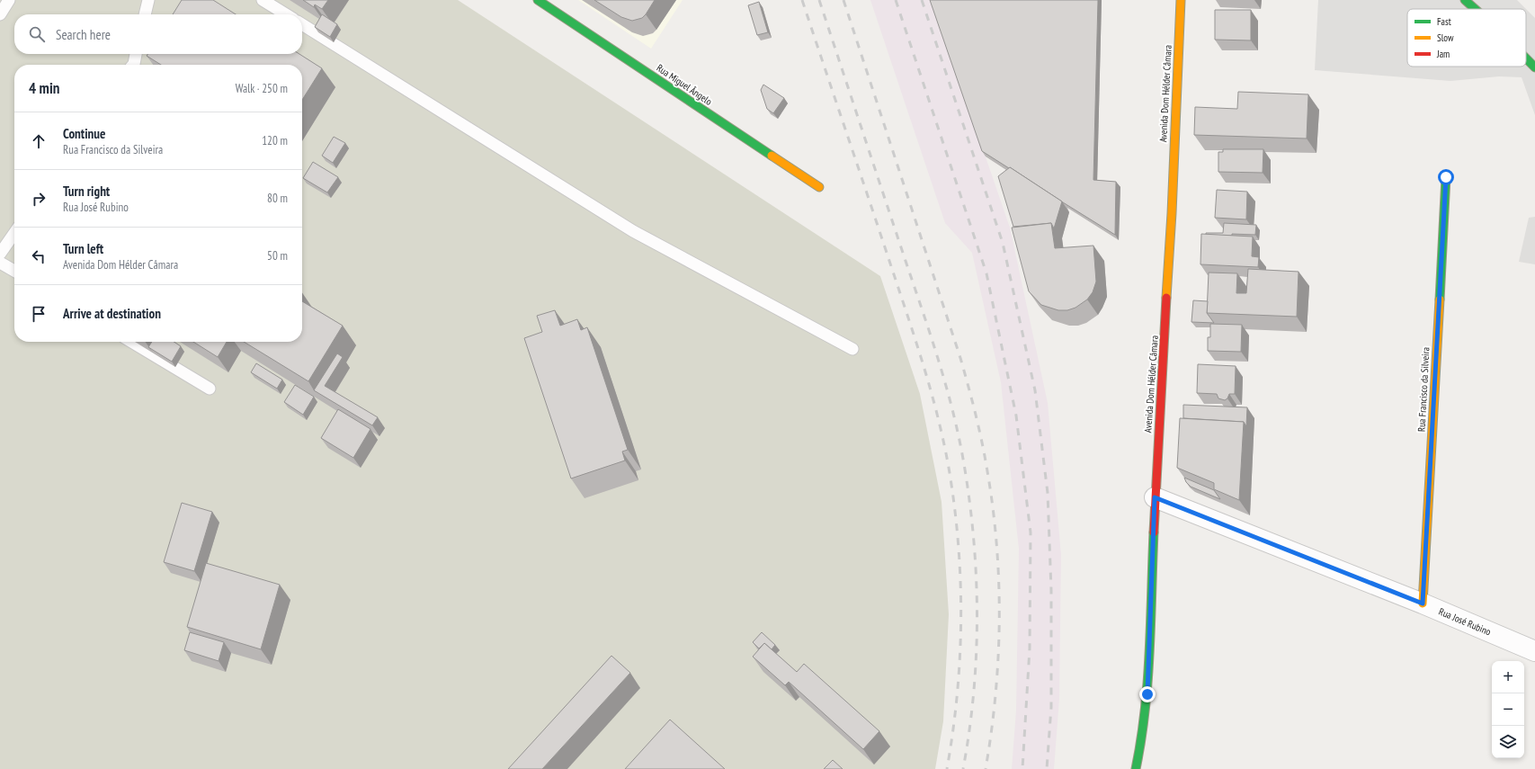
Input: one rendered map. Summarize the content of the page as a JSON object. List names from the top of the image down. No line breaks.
{"streets":{"street":["Rua Miguel Ângelo","Avenida Dom Hélder Câmara","Rua Francisco da Silveira","Rua José Rubino"]},"crossings":[["Avenida Dom Hélder Câmara","Rua José Rubino"],["Rua Francisco da Silveira","Rua José Rubino"]],"legend":["Fast","Slow","Jam"],"page":{"search":"Search here","heading":["4 min","Walk · 250 m"],"list":[["Continue","Rua Francisco da Silveira","120 m"],["Turn right","Rua José Rubino","80 m"],["Turn left","Avenida Dom Hélder Câmara","50 m"],"Arrive at destination"],"map_buttons":["+","−"]}}
